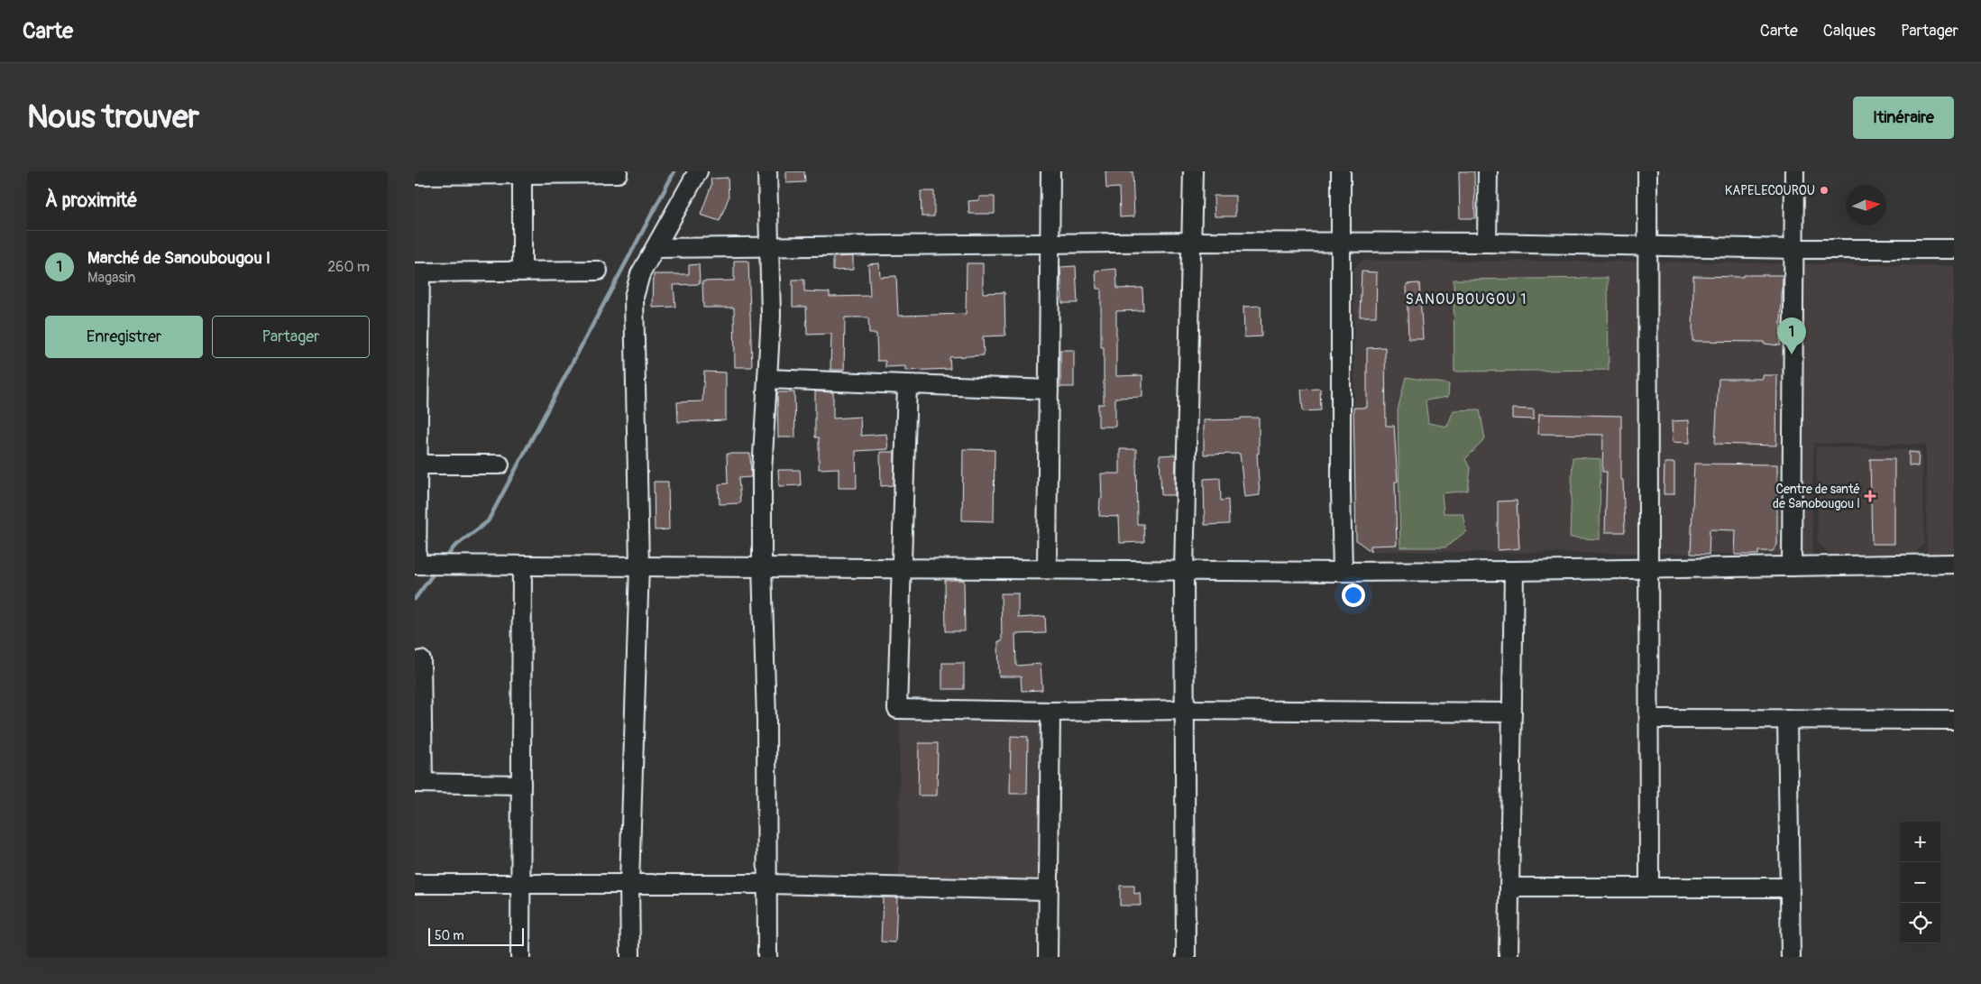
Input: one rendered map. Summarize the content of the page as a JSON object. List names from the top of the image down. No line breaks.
{"districts":["SANOUBOUGOU 1"],"places":{"other":["KAPELECOUROU"],"health":["Centre de santé de Sanobougou I"]},"scale_bar":"50 m","north":"right","page":{"header":"Carte","nav":["Carte","Calques","Partager"],"buttons":["Itinéraire",["Enregistrer","Partager"]],"title":"Nous trouver","heading":"À proximité","list":[{"mark":"1","name":"Marché de Sanoubougou I","note":"Magasin","value":"260 m"}],"pins":"1","map_buttons":["+","−"],"scale":"50 m"}}
